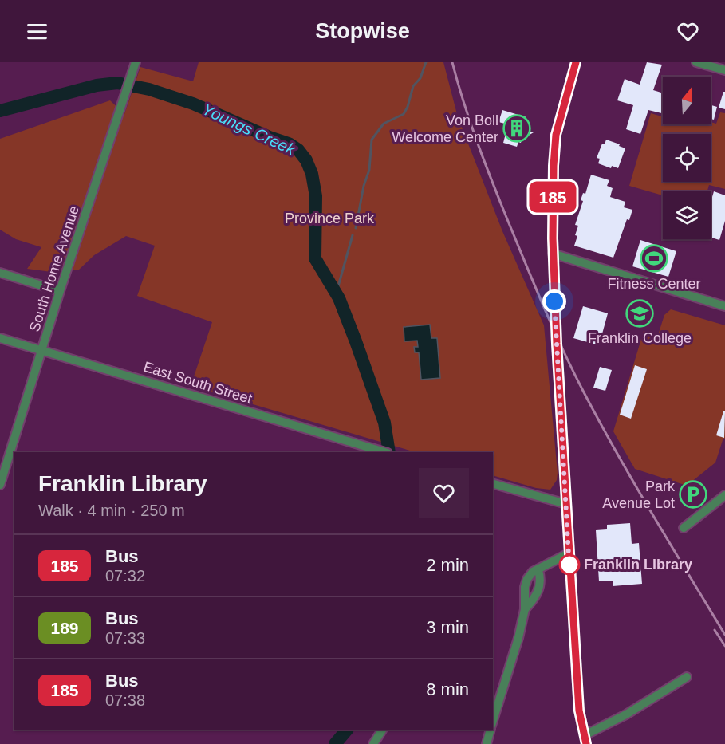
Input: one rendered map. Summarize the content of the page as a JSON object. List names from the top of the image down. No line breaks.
{"streets":{"street":["South Home Avenue","East South Street"]},"crossings":[["South Home Avenue","East South Street"]],"water":["Youngs Creek"],"parks":["Province Park"],"places":{"building":["Von Boll Welcome Center"],"sports":["Fitness Center"],"school or university":["Franklin College"],"parking":["Park Avenue Lot"],"other":["Franklin Library"]},"lines":["bus line 185"],"north":"top","page":{"header":"Stopwise","on_map":"185","heading":["Franklin Library","Walk · 4 min · 250 m"],"list":[{"mark":"185","name":"Bus","note":"07:32","value":"2 min"},{"mark":"189","name":"Bus","note":"07:33","value":"3 min"},{"mark":"185","name":"Bus","note":"07:38","value":"8 min"}]}}
